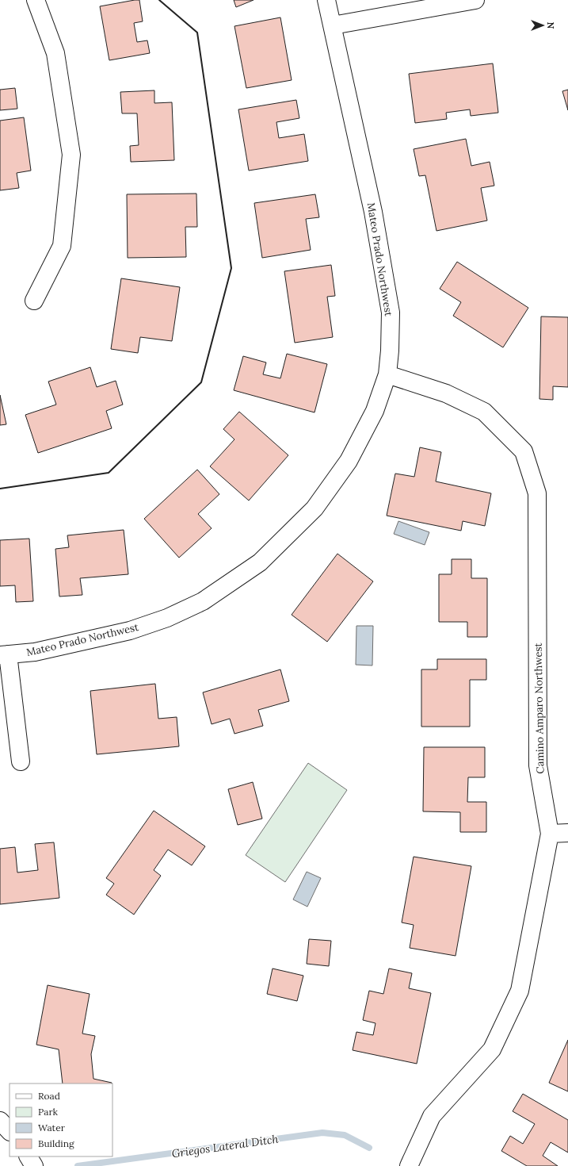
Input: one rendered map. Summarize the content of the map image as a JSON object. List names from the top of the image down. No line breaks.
{"streets":{"street":["Mateo Prado Northwest","Camino Amparo Northwest"]},"crossings":[["Mateo Prado Northwest","Camino Amparo Northwest"]],"water":["Griegos Lateral Ditch"],"legend":["Road","Park","Water","Building"],"north":"right"}
